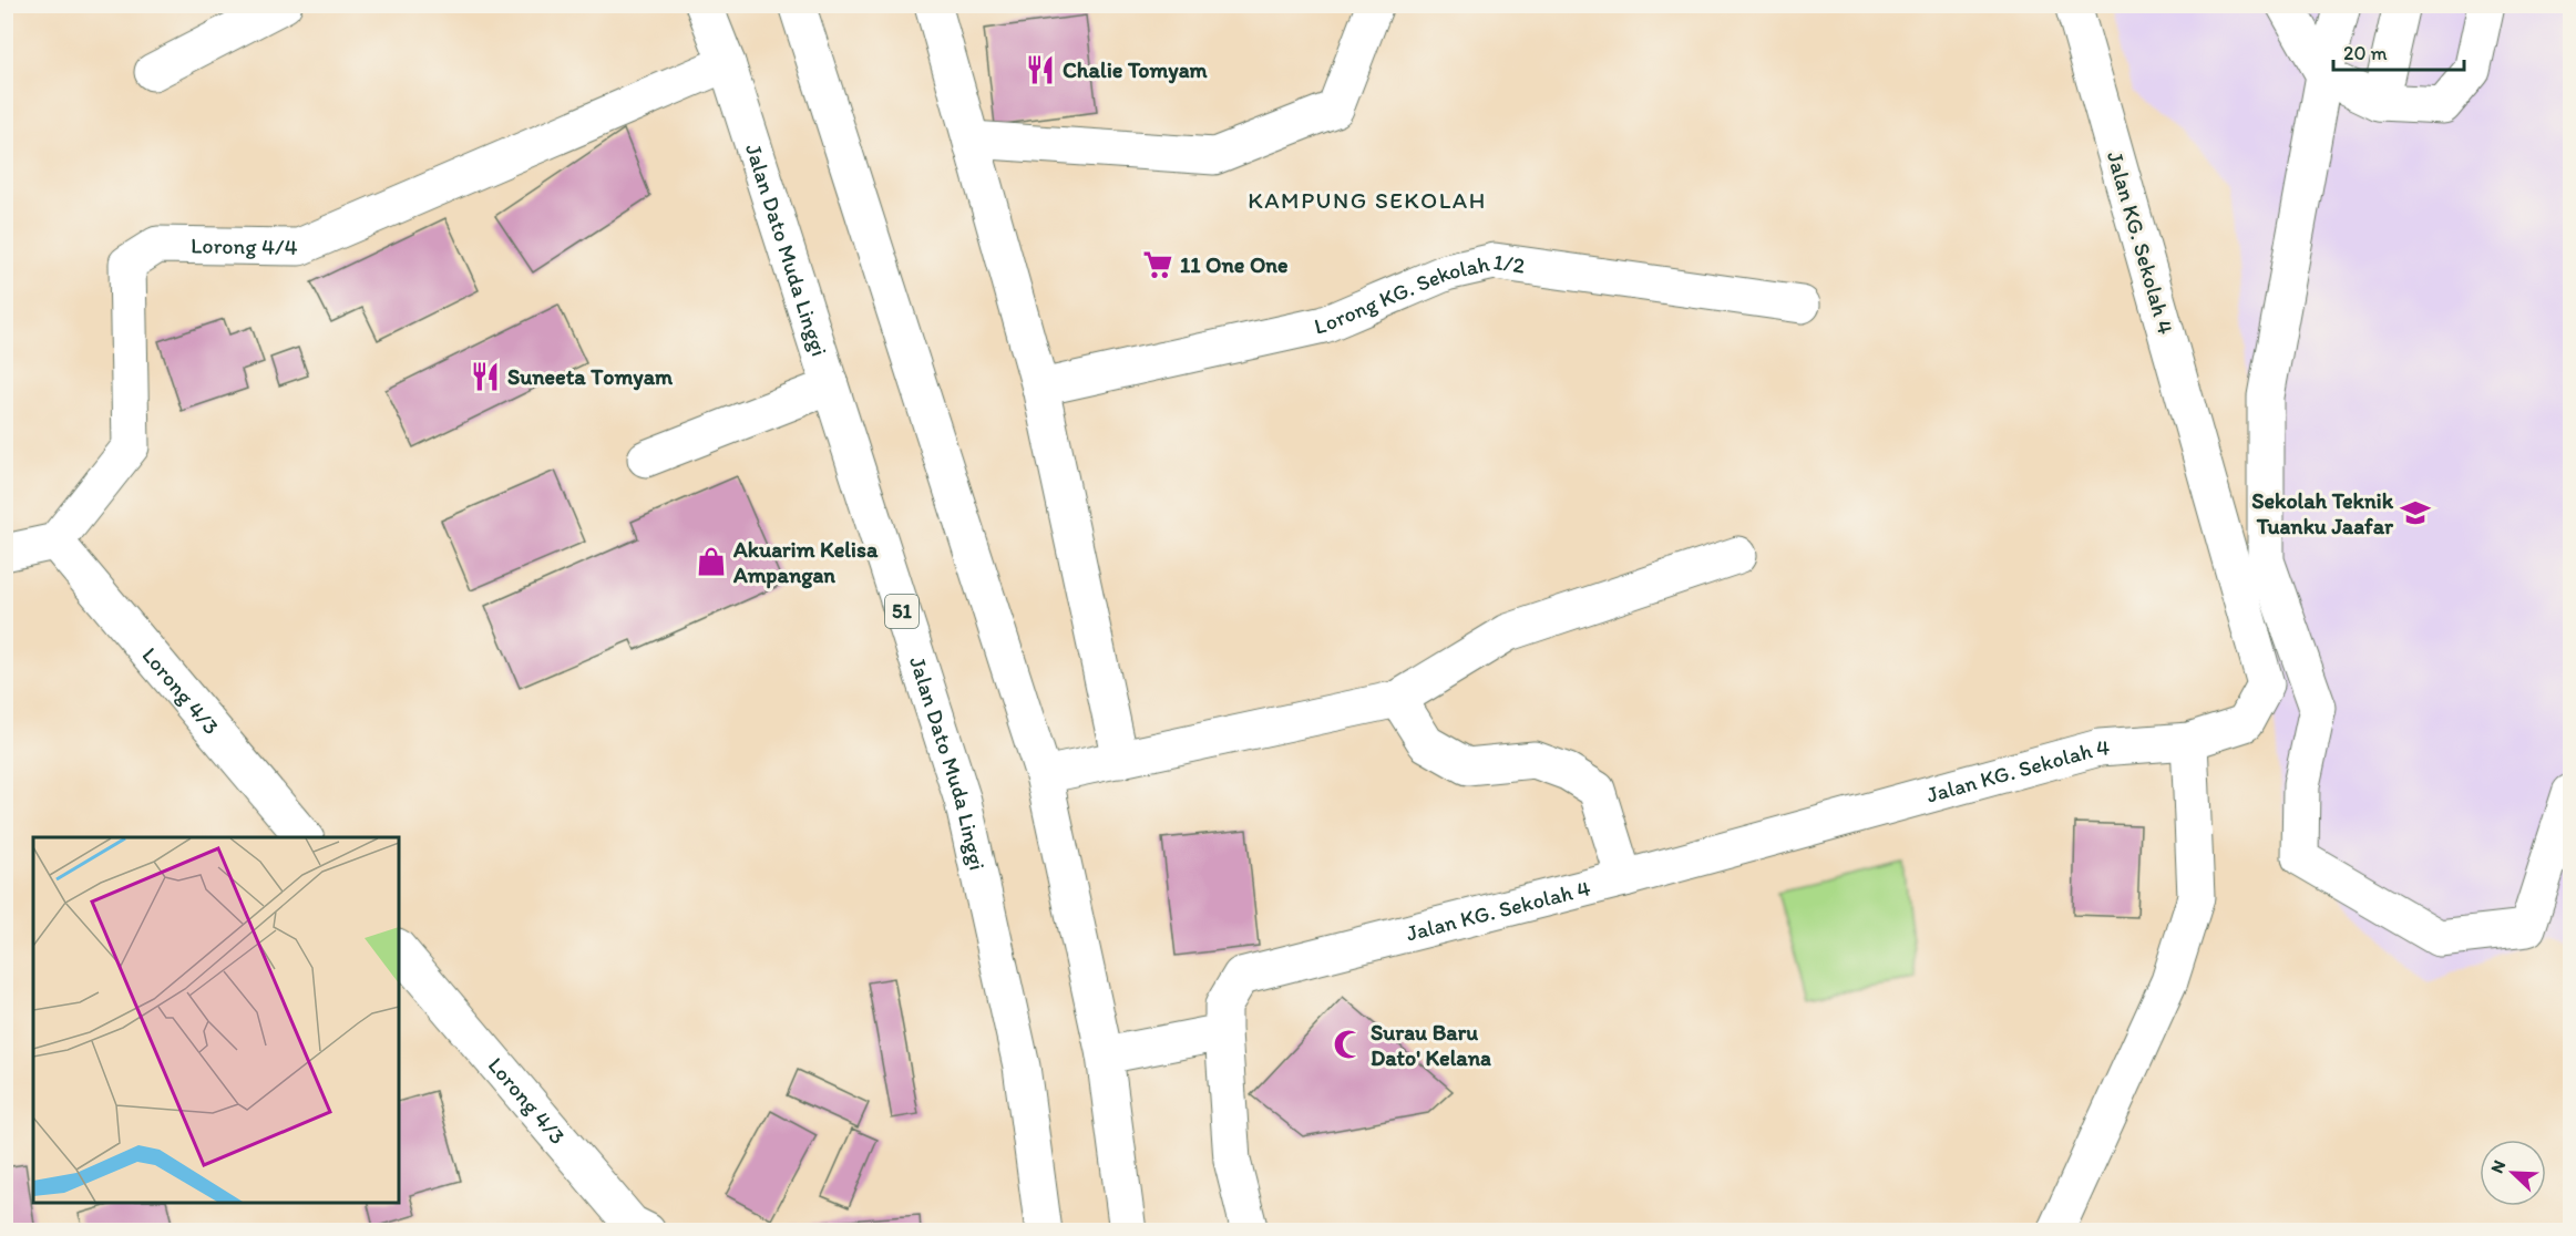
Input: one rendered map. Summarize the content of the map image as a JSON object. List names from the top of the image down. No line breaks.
{"streets":{"main road":["Jalan KG. Sekolah 4","Lorong 4/4","Jalan Dato Muda Linggi","Lorong KG. Sekolah 1/2","51","Lorong 4/3"]},"crossings":[["Lorong 4/4","Jalan Dato Muda Linggi"],["Lorong 4/4","Lorong 4/3"]],"districts":["KAMPUNG SEKOLAH"],"places":{"restaurant":["Chalie Tomyam","Suneeta Tomyam"],"supermarket":["11 One One"],"school or university":["Sekolah Teknik Tuanku Jaafar"],"shop":["Akuarim Kelisa Ampangan"],"mosque":["Surau Baru Dato' Kelana"]},"scale_bar":"20 m","north":"top left"}
